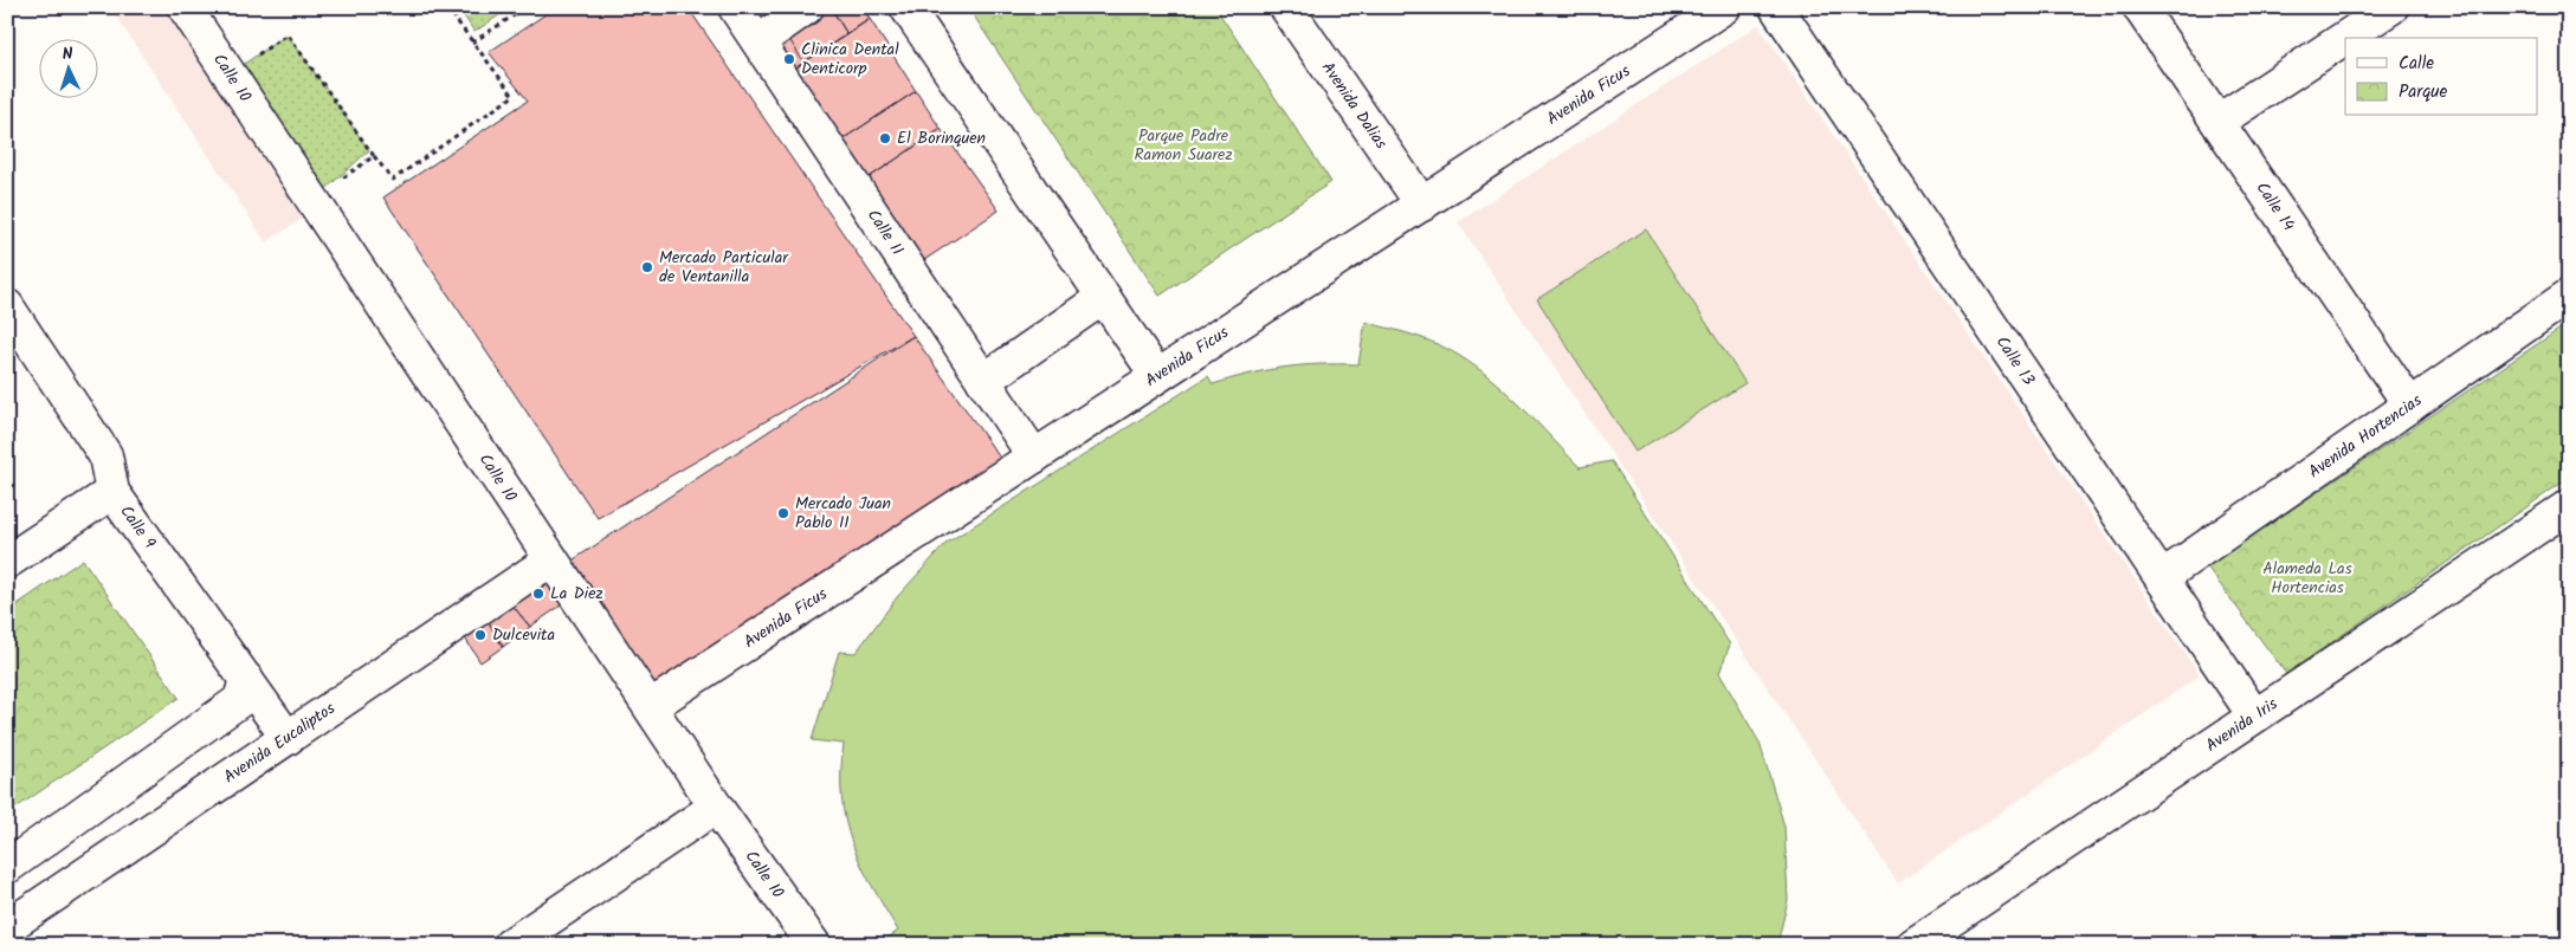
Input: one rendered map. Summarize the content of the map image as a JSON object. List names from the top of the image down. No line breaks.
{"streets":{"street":["Calle 10","Avenida Ficus","Avenida Dalias","Calle 14","Calle 11","Calle 13","Avenida Hortencias","Calle 9","Avenida Iris","Avenida Eucaliptos"]},"crossings":[["Calle 10","Avenida Ficus"],["Calle 10","Avenida Eucaliptos"],["Avenida Ficus","Avenida Dalias"],["Avenida Ficus","Calle 11"],["Calle 14","Avenida Hortencias"],["Calle 13","Avenida Hortencias"],["Calle 13","Avenida Iris"],["Calle 9","Avenida Eucaliptos"]],"parks":["Parque Padre Ramon Suarez","Alameda Las Hortencias"],"places":["Clinica Dental Denticorp","El Borinquen","Mercado Particular de Ventanilla","Mercado Juan Pablo II","La Diez","Dulcevita"],"legend":["Calle","Parque"],"north":"top"}
